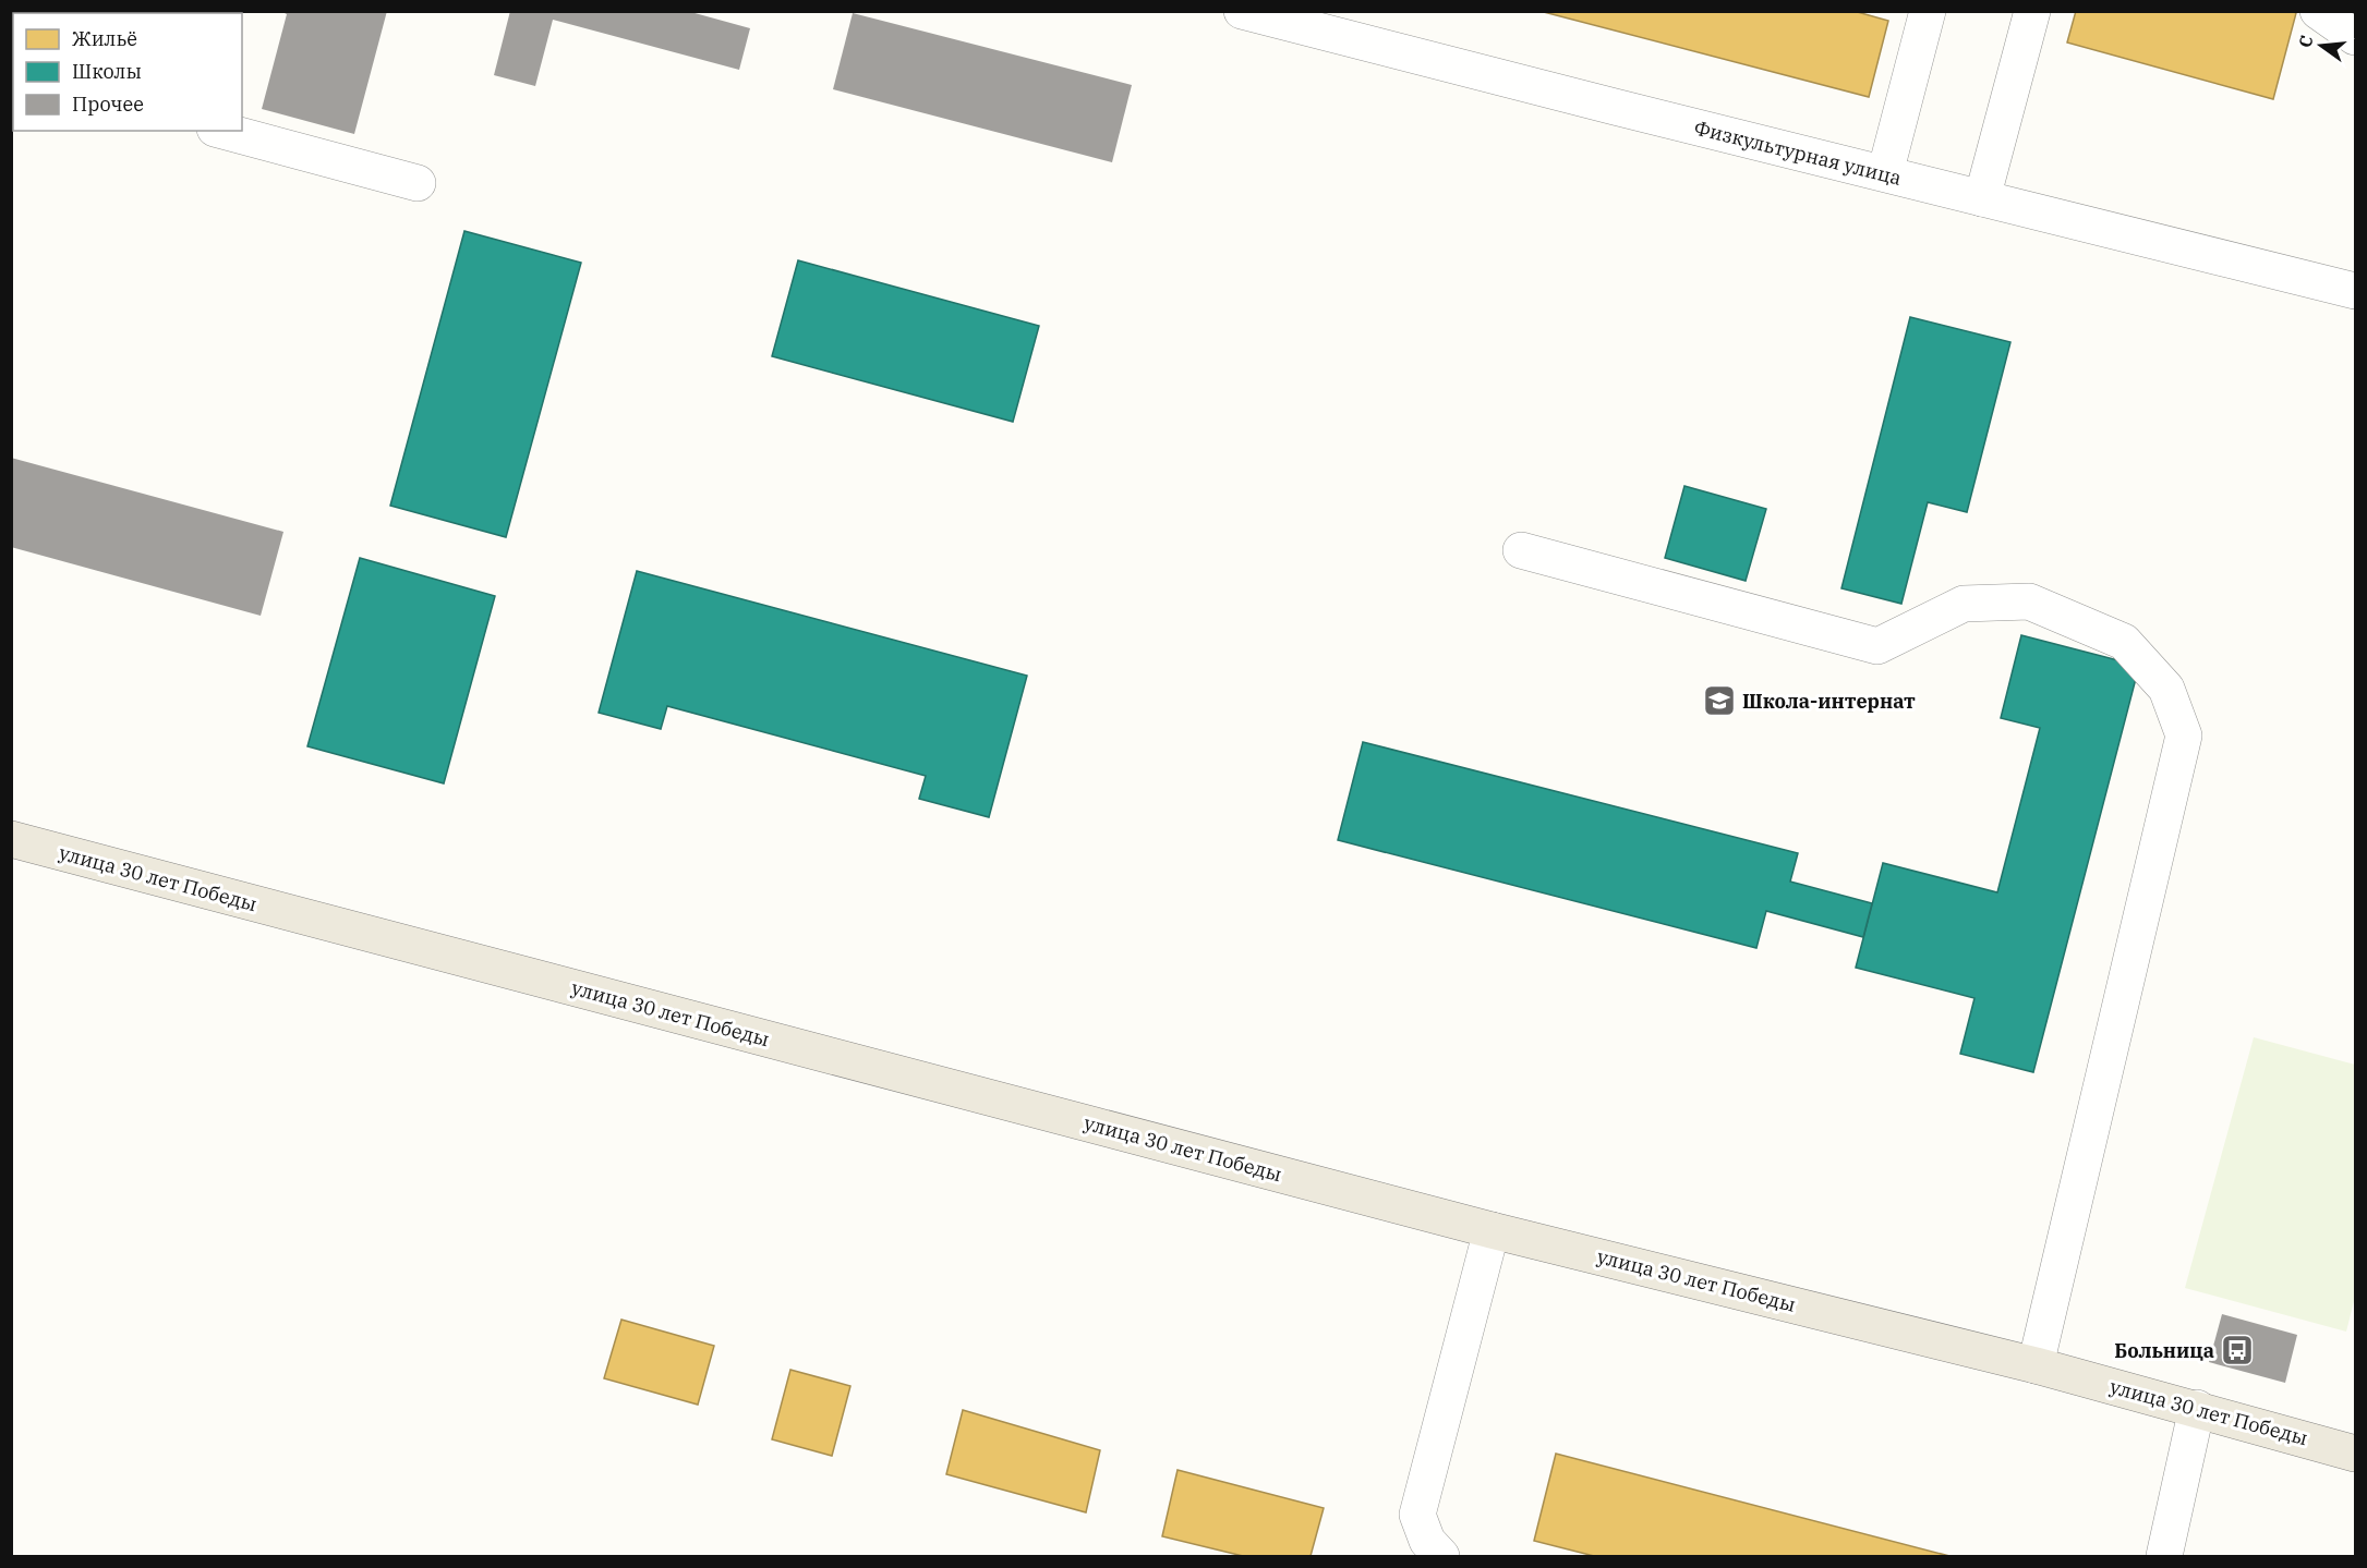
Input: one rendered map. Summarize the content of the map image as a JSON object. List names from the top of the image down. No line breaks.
{"streets":{"main road":["улица 30 лет Победы"],"street":["Физкультурная улица"]},"places":{"school or university":["Школа-интернат"],"bus stop":["Больница"]},"legend":["Жильё","Школы","Прочее"],"north":"left"}
